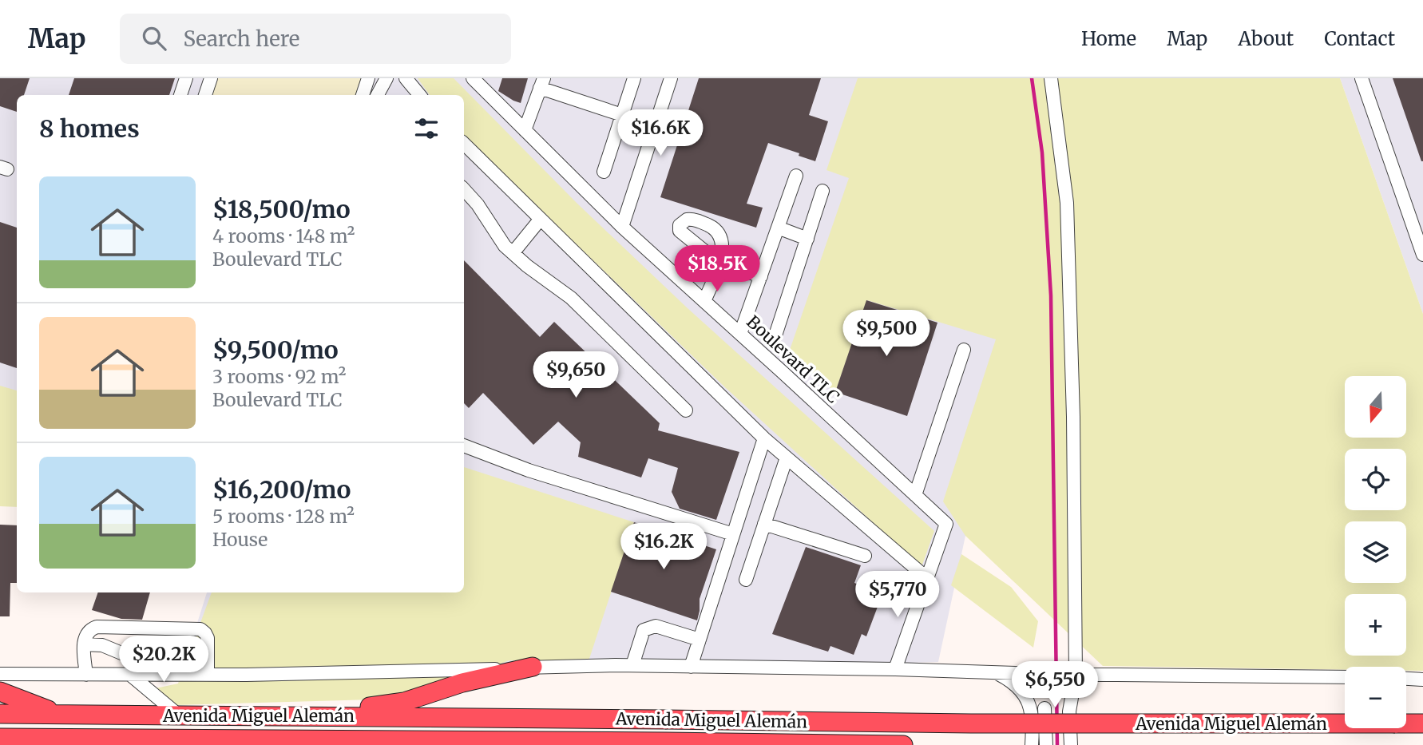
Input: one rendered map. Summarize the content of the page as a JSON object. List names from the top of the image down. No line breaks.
{"streets":{"highway":["Avenida Miguel Alemán"],"street":["Boulevard TLC"]},"north":"bottom","page":{"header":"Map","search":"Search here","nav":["Home","Map","About","Contact"],"heading":"8 homes","price":["$16.6K","$18.5K","$9,500","$9,650","$16.2K","$5,770","$20.2K","$6,550"],"list":[{"name":"$18,500/mo","note":"4 rooms · 148 m² · Boulevard TLC"},{"name":"$9,500/mo","note":"3 rooms · 92 m² · Boulevard TLC"},{"name":"$16,200/mo","note":"5 rooms · 128 m² · House"}],"map_buttons":["+","−"]}}
